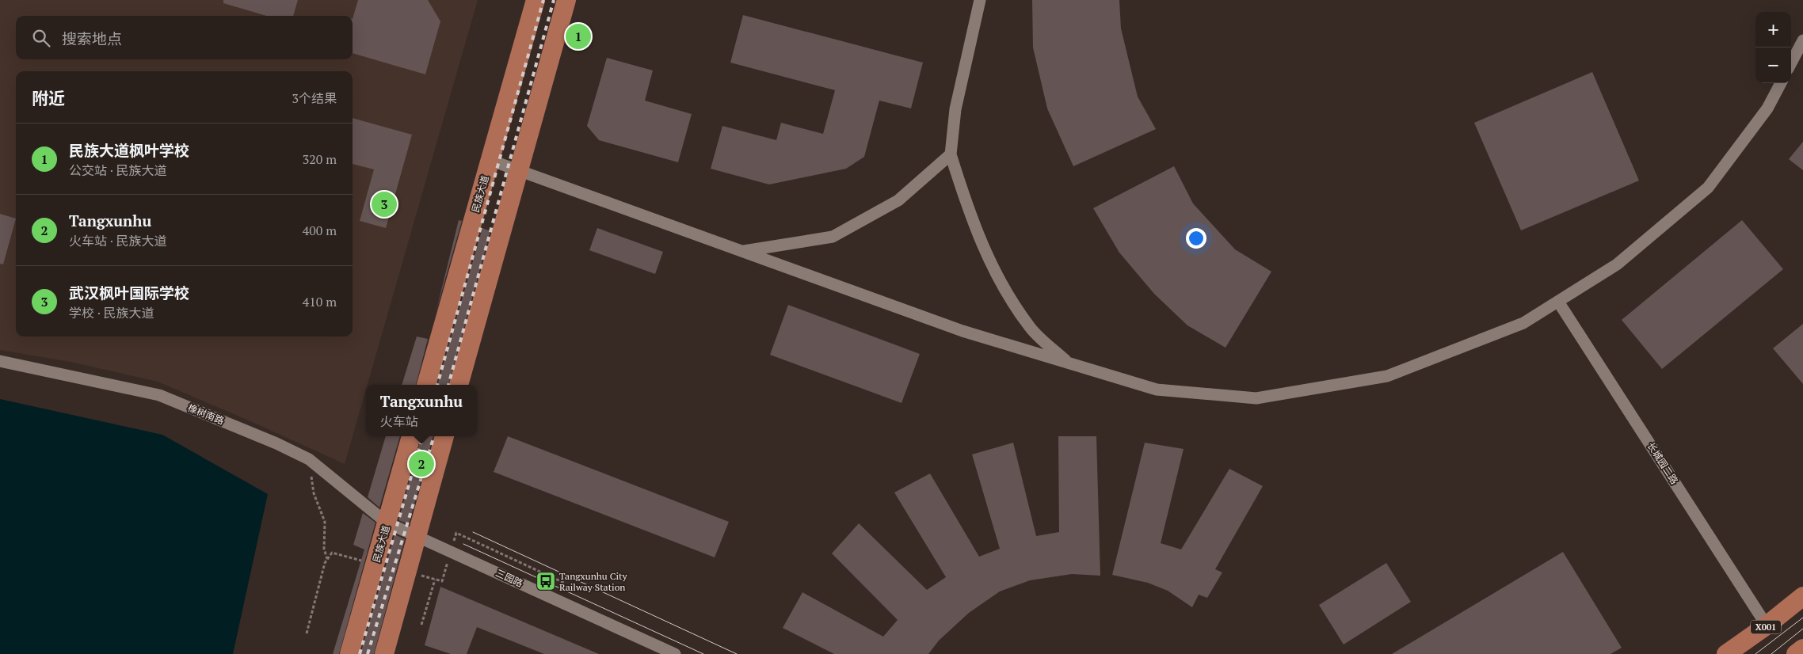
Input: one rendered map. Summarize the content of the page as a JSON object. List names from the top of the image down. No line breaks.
{"streets":{"main road":["民族大道","X001"],"street":["橡树南路","长城园二路","三园路"]},"crossings":[["民族大道","橡树南路"],["民族大道","三园路"],["橡树南路","三园路"],["长城园二路","X001"]],"places":{"bus stop":["Tangxunhu City Railway Station"]},"page":{"map_buttons":["+","−"],"search":"搜索地点","pins":["1","3","2"],"heading":["附近","3个结果"],"list":[{"mark":"1","name":"民族大道枫叶学校","note":"公交站 · 民族大道","value":"320 m"},{"mark":"2","name":"Tangxunhu","note":"火车站 · 民族大道","value":"400 m"},{"mark":"3","name":"武汉枫叶国际学校","note":"学校 · 民族大道","value":"410 m"}],"popup":["Tangxunhu","火车站"]}}
